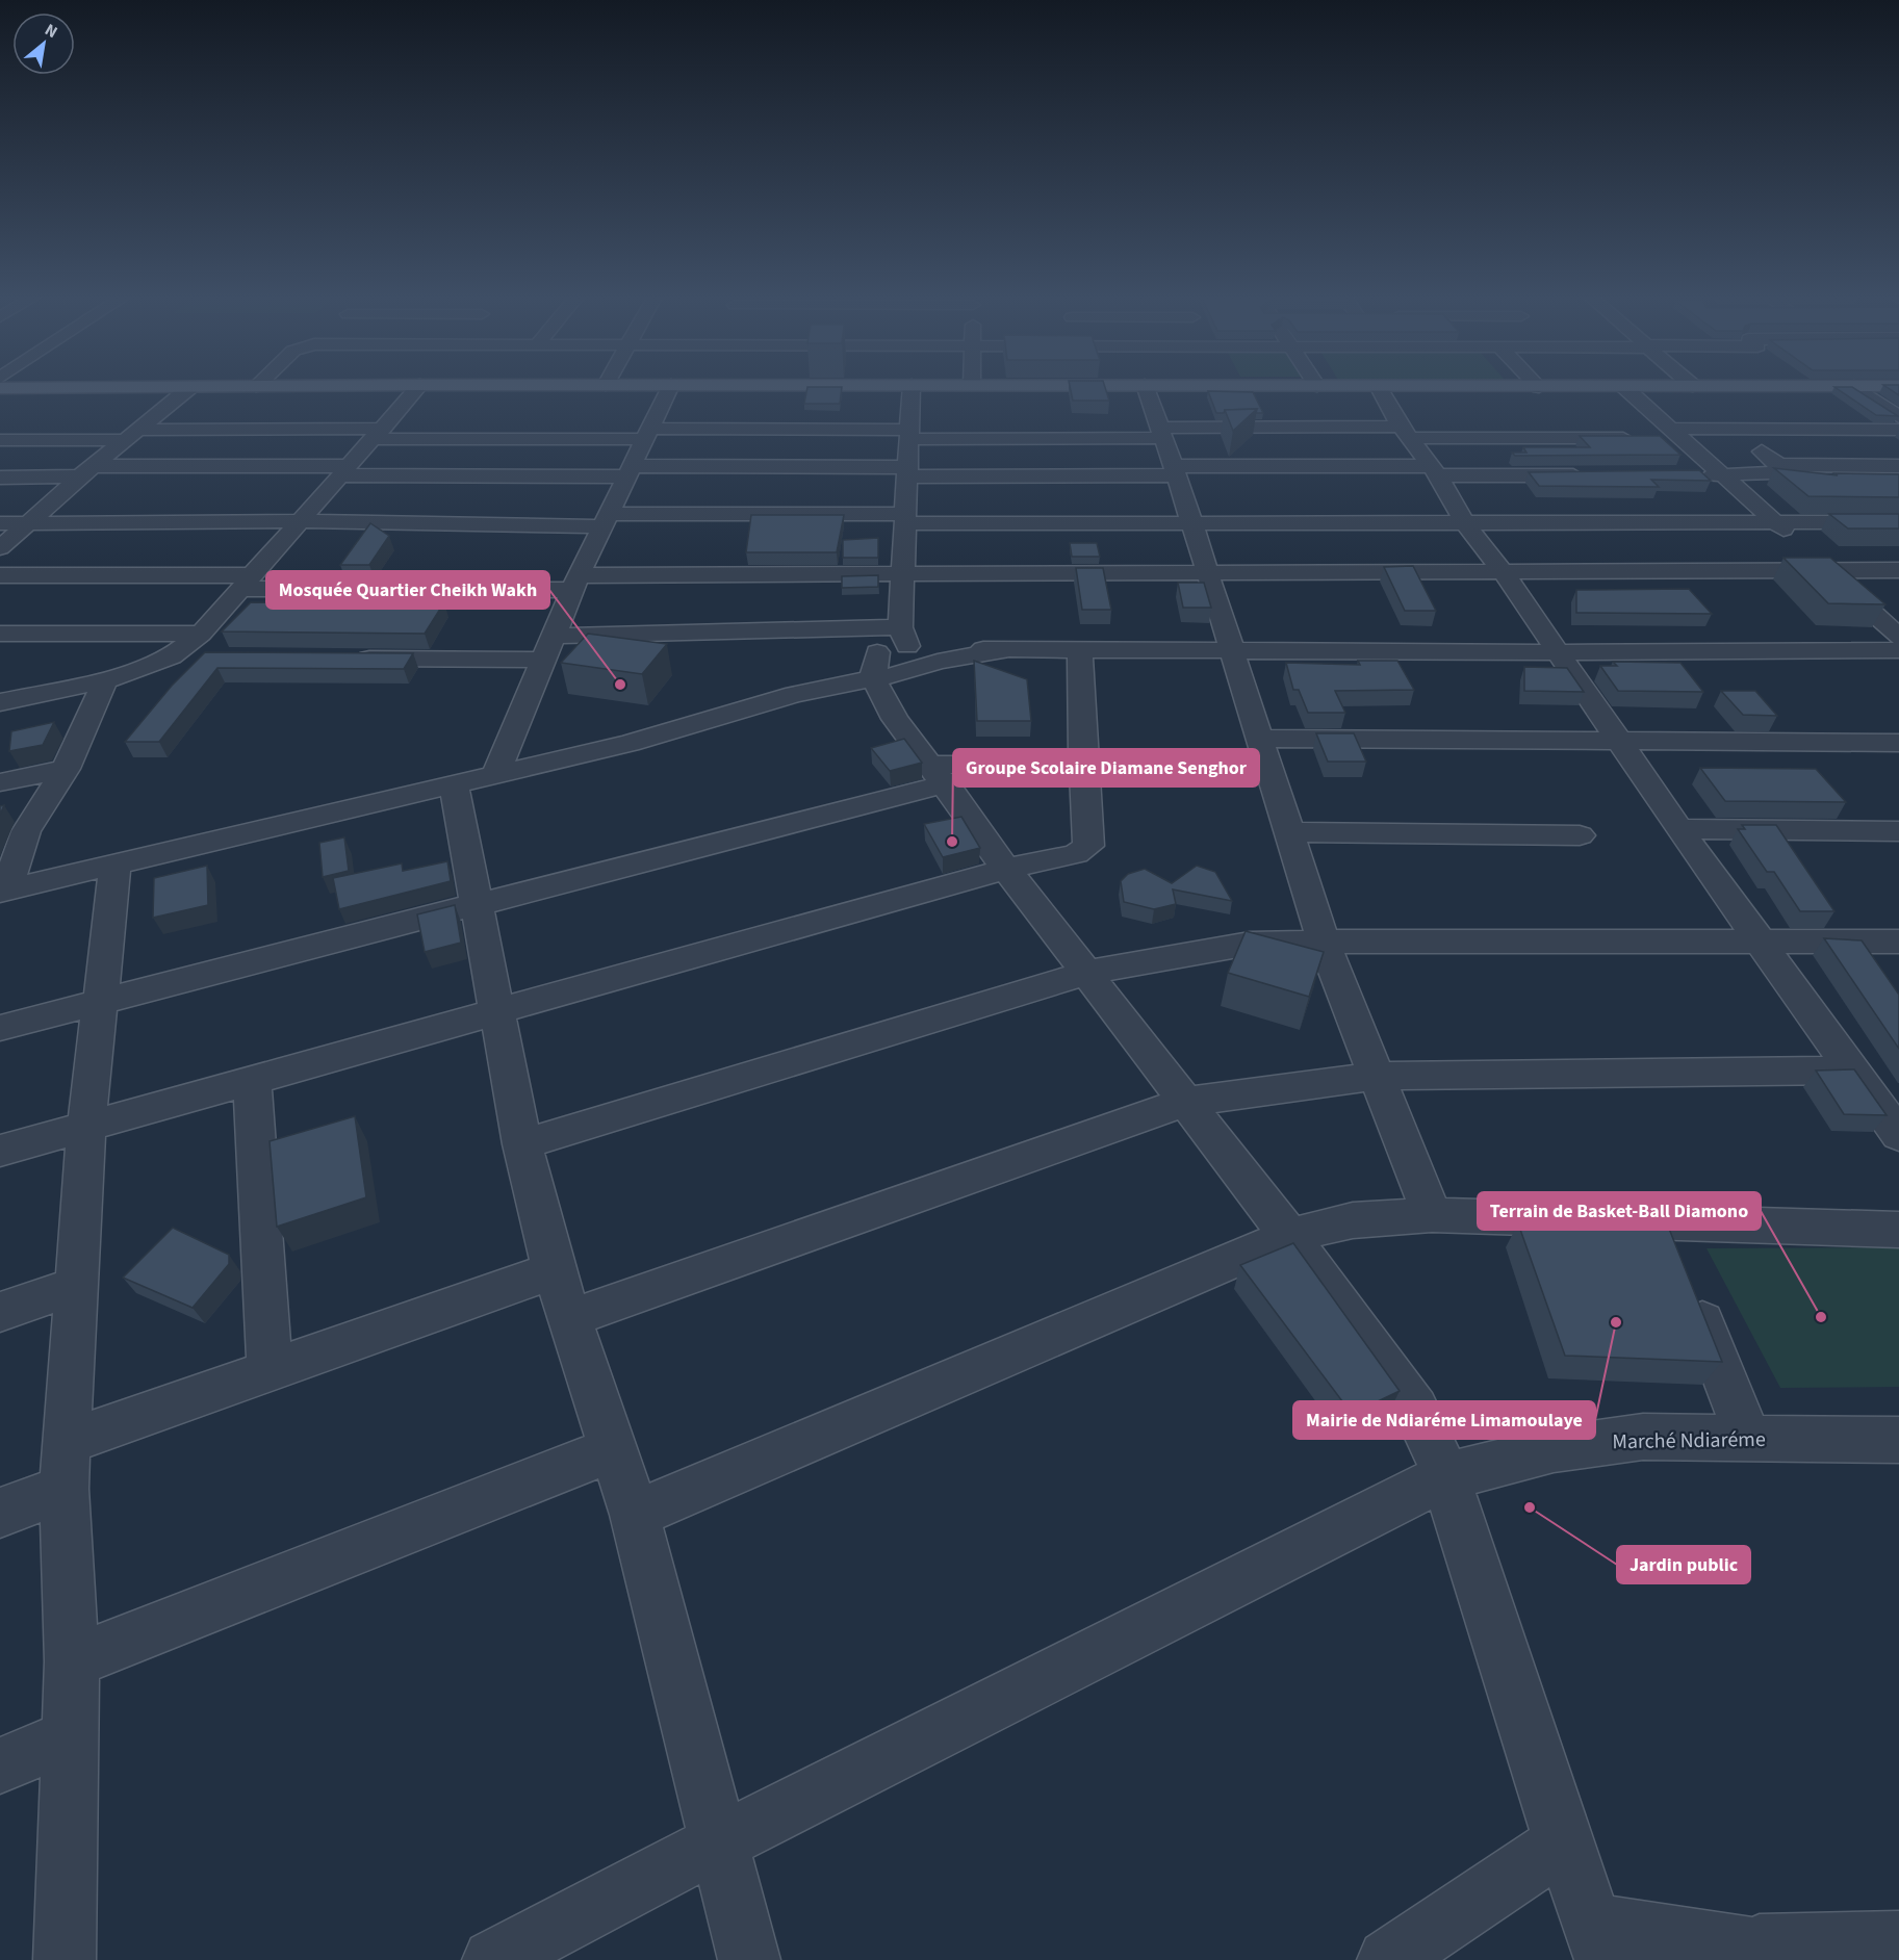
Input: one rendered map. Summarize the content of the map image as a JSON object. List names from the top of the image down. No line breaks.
{"streets":{"street":["Marché Ndiaréme"]},"places":["Mosquée Quartier Cheikh Wakh","Groupe Scolaire Diamane Senghor","Terrain de Basket-Ball Diamono","Mairie de Ndiaréme Limamoulaye","Jardin public"],"north":"top right"}
